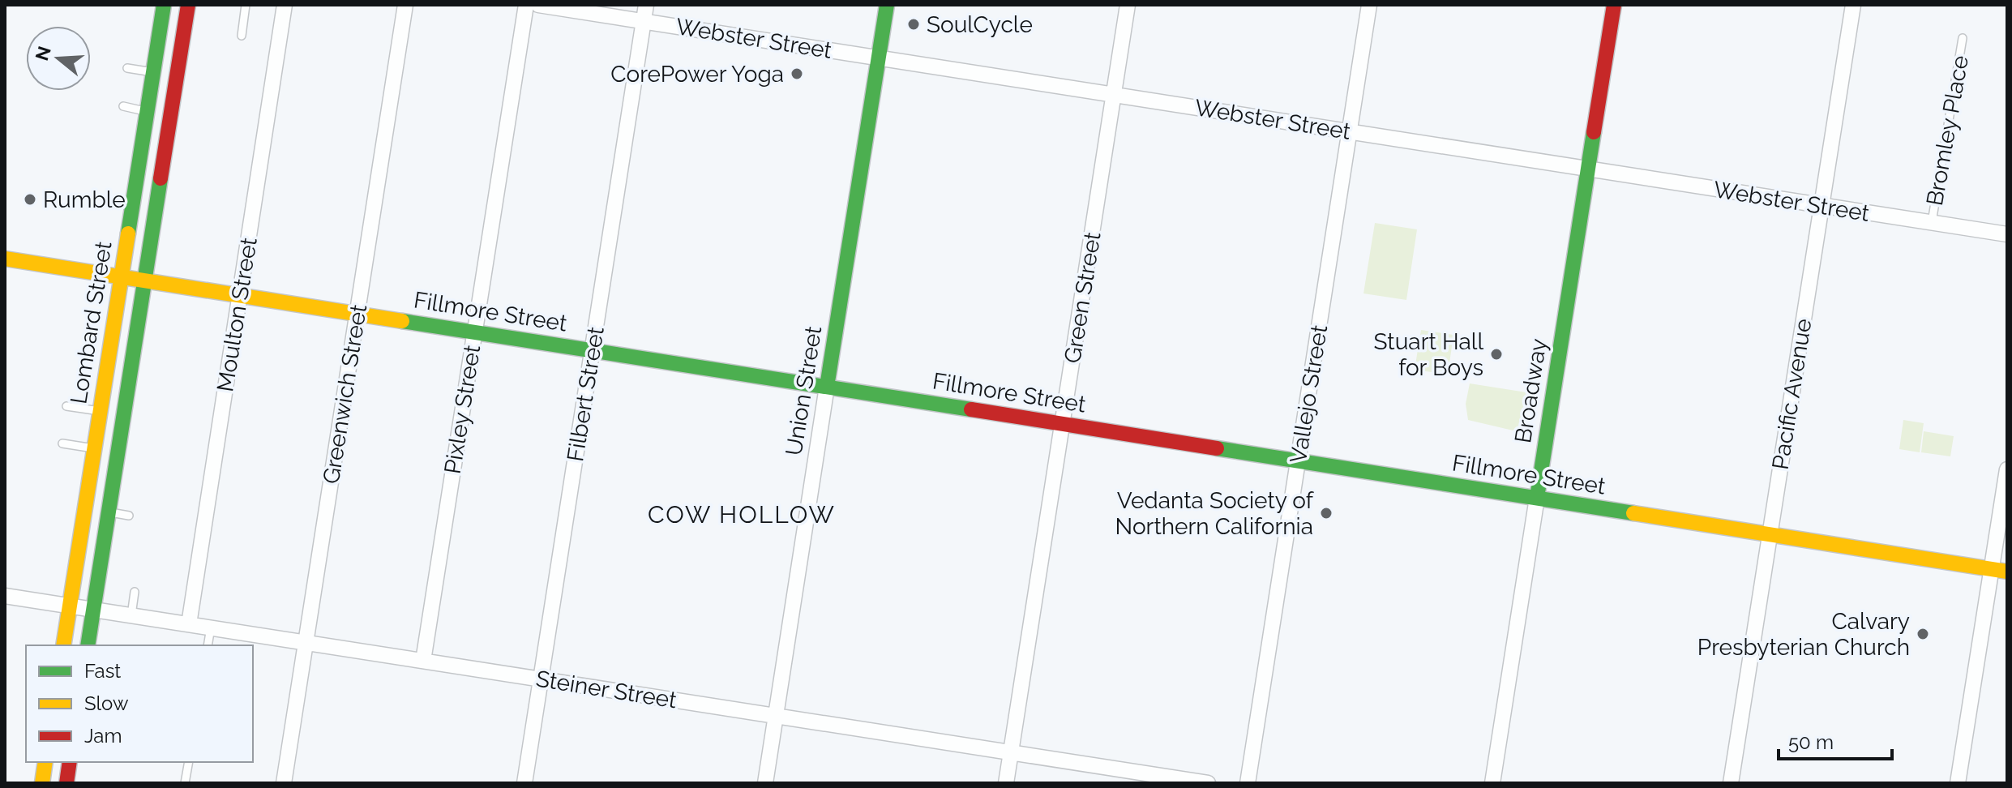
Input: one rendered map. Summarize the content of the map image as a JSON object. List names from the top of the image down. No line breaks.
{"streets":{"main road":["Fillmore Street","Lombard Street","Union Street","Broadway"],"street":["Webster Street","Green Street","Moulton Street","Greenwich Street","Filbert Street","Vallejo Street","Pacific Avenue","Pixley Street","Steiner Street"],"lane":["Bromley Place"]},"crossings":[["Webster Street","Bromley Place"],["Webster Street","Green Street"],["Webster Street","Union Street"],["Webster Street","Broadway"],["Webster Street","Filbert Street"],["Webster Street","Vallejo Street"],["Webster Street","Pacific Avenue"],["Green Street","Fillmore Street"],["Green Street","Steiner Street"],["Fillmore Street","Moulton Street"],["Fillmore Street","Lombard Street"],["Fillmore Street","Union Street"],["Fillmore Street","Broadway"],["Fillmore Street","Greenwich Street"],["Fillmore Street","Filbert Street"],["Fillmore Street","Vallejo Street"],["Fillmore Street","Pacific Avenue"],["Fillmore Street","Pixley Street"],["Moulton Street","Steiner Street"],["Lombard Street","Steiner Street"],["Union Street","Steiner Street"],["Greenwich Street","Steiner Street"],["Filbert Street","Steiner Street"],["Pixley Street","Steiner Street"]],"districts":["COW HOLLOW"],"places":["SoulCycle","CorePower Yoga","Rumble","Stuart Hall for Boys","Vedanta Society of Northern California","Calvary Presbyterian Church"],"legend":["Fast","Slow","Jam"],"scale_bar":"50 m","north":"left"}
